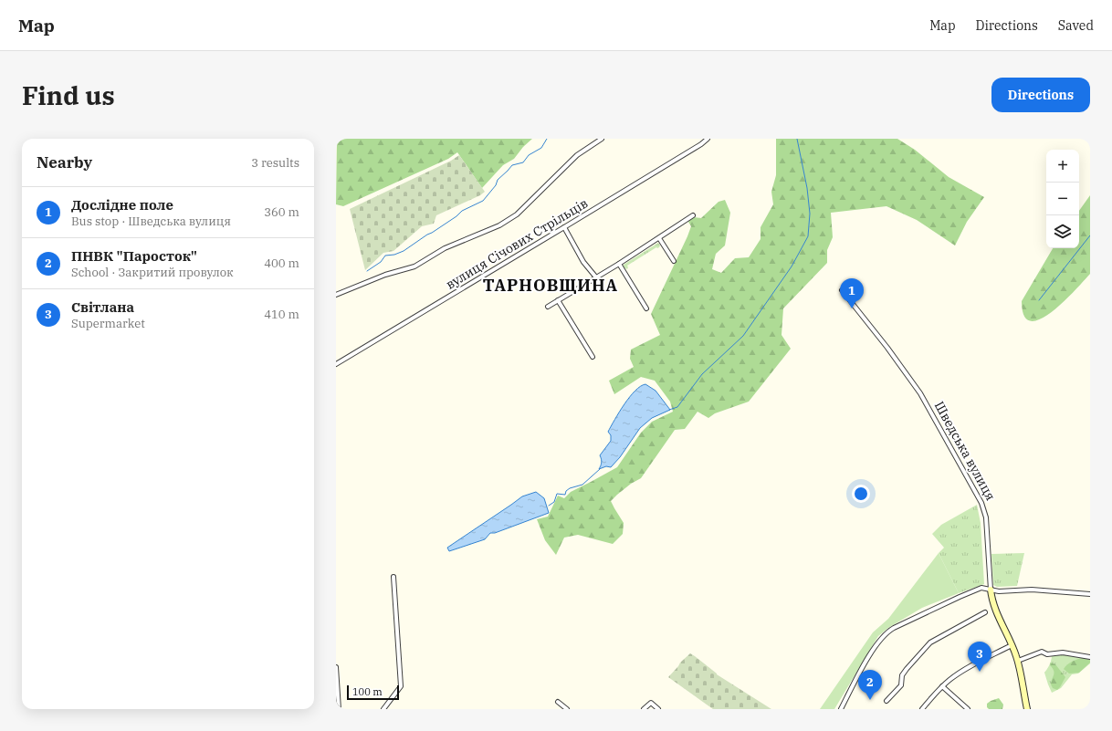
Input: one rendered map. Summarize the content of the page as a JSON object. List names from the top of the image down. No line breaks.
{"streets":{"street":["вулиця Січових Стрільців","Шведська вулиця"]},"districts":["ТАРНОВЩИНА"],"scale_bar":"100 m","page":{"header":"Map","nav":["Map","Directions","Saved"],"buttons":"Directions","title":"Find us","heading":["Nearby","3 results"],"map_buttons":["+","−"],"list":[{"mark":"1","name":"Дослідне поле","note":"Bus stop · Шведська вулиця","value":"360 m"},{"mark":"2","name":"ПНВК \"Паросток\"","note":"School · Закритий провулок","value":"400 m"},{"mark":"3","name":"Світлана","note":"Supermarket","value":"410 m"}],"pins":["1","3","2"],"scale":"100 m"}}
